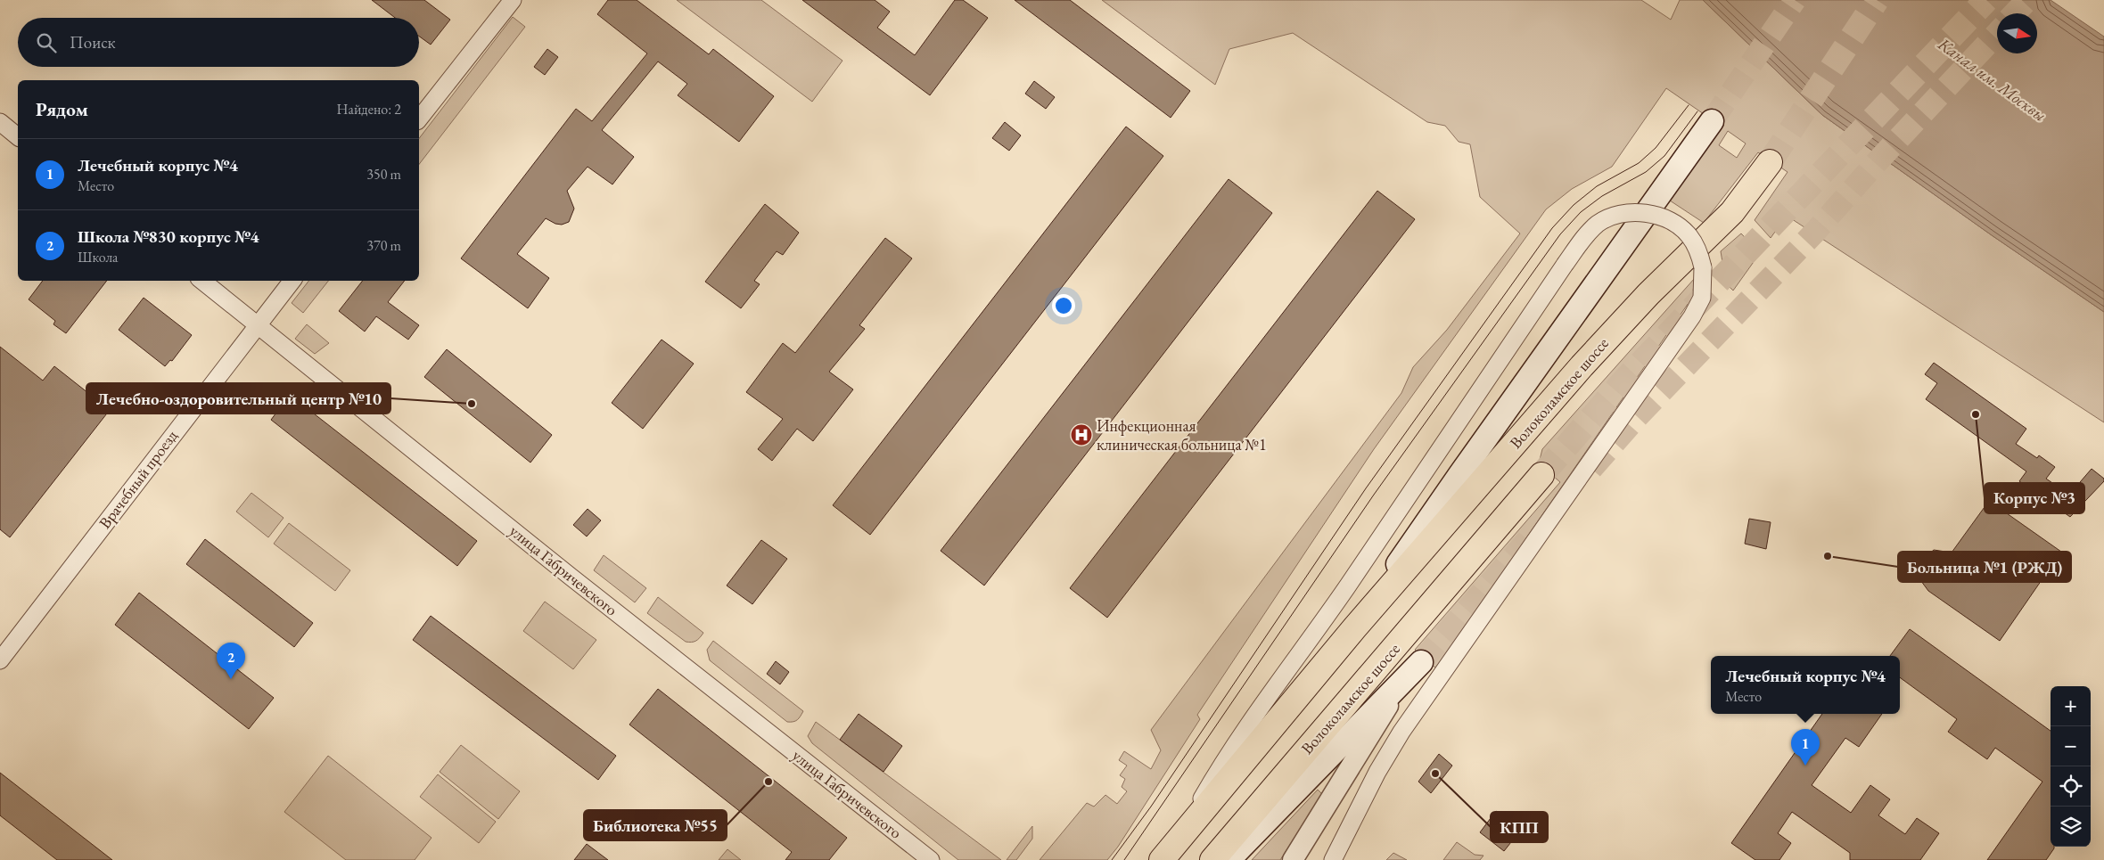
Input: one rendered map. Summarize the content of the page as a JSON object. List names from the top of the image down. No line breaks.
{"streets":{"main road":["Волоколамское шоссе"],"street":["Врачебный проезд","улица Габричевского"]},"crossings":[["Врачебный проезд","улица Габричевского"]],"water":["Канал им. Москвы"],"places":{"other":["Лечебно-оздоровительный центр №10","Корпус №3","Больница №1 (РЖД)","КПП","Библиотека №55"],"hospital":["Инфекционная клиническая больница №1"]},"north":"right","page":{"search":"Поиск","heading":["Рядом","Найдено: 2"],"list":[{"mark":"1","name":"Лечебный корпус №4","note":"Место","value":"350 m"},{"mark":"2","name":"Школа №830 корпус №4","note":"Школа","value":"370 m"}],"pins":["2","1"],"popup":["Лечебный корпус №4","Место"],"map_buttons":["+","−"]}}
